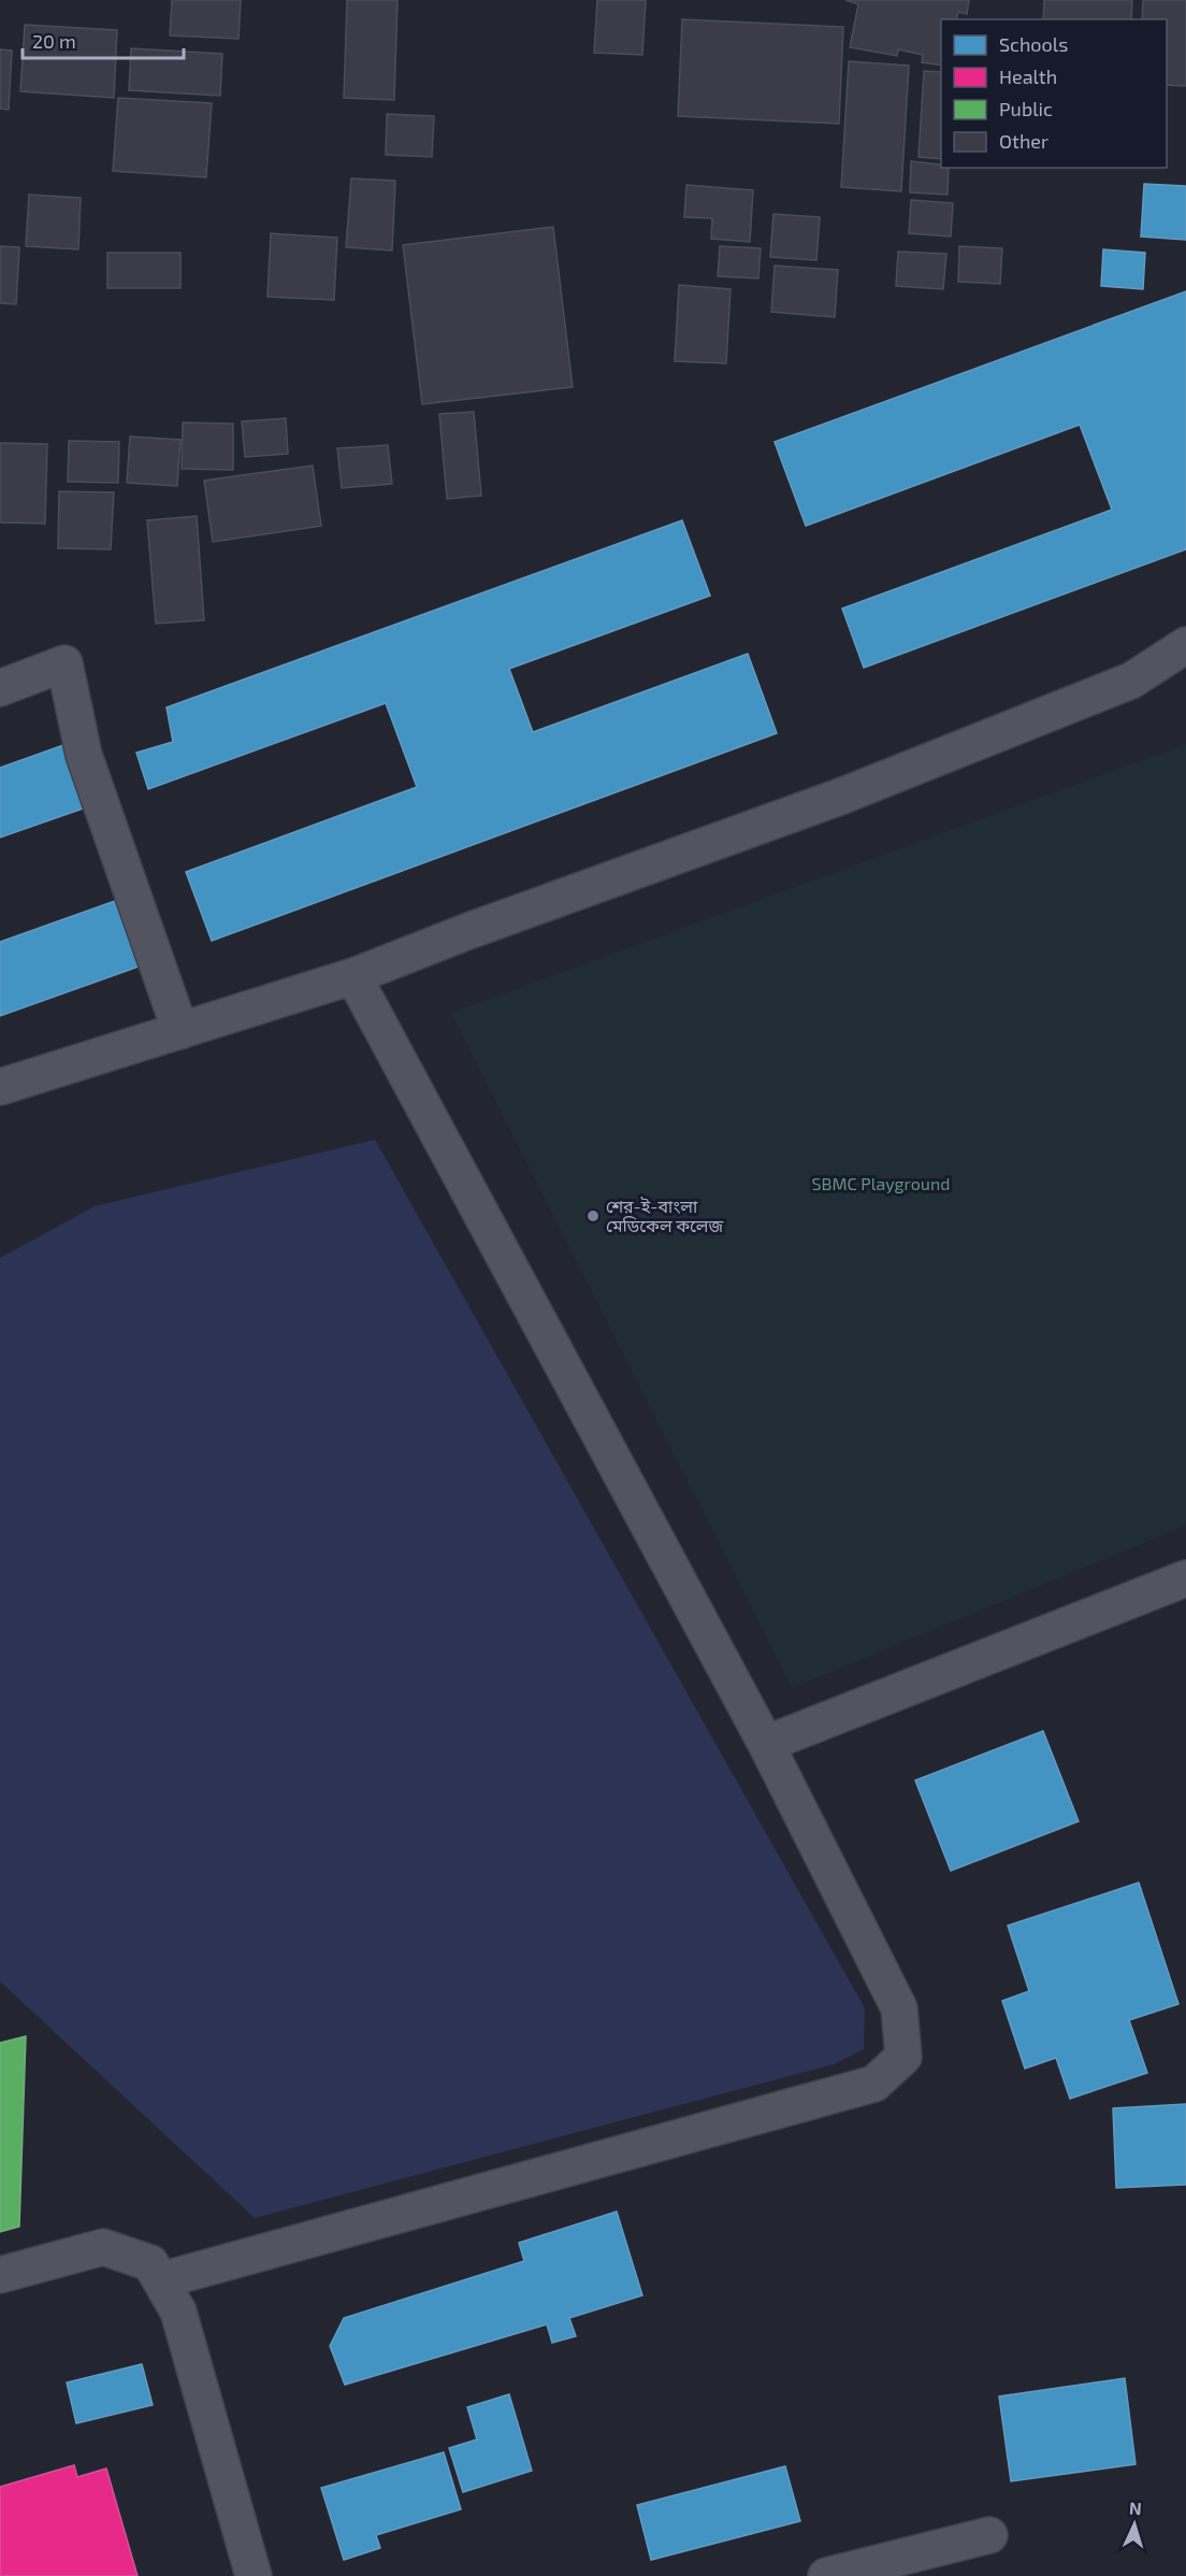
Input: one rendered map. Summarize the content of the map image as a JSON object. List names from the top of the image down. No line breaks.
{"parks":["SBMC Playground"],"places":["শের-ই-বাংলা মেডিকেল কলেজ"],"legend":["Schools","Health","Public","Other"],"scale_bar":"20 m","north":"top"}
